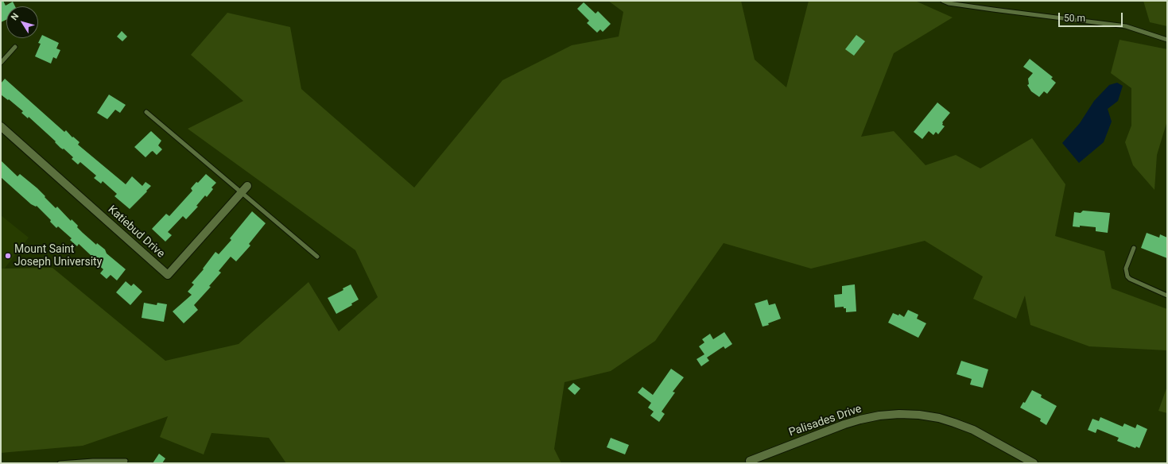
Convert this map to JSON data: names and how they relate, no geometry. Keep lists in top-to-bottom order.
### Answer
{
  "streets": {
    "street": ["Katiebud Drive", "Palisades Drive"]
  },
  "places": ["Mount Saint Joseph University"],
  "scale_bar": "50 m",
  "north": "top left"
}
